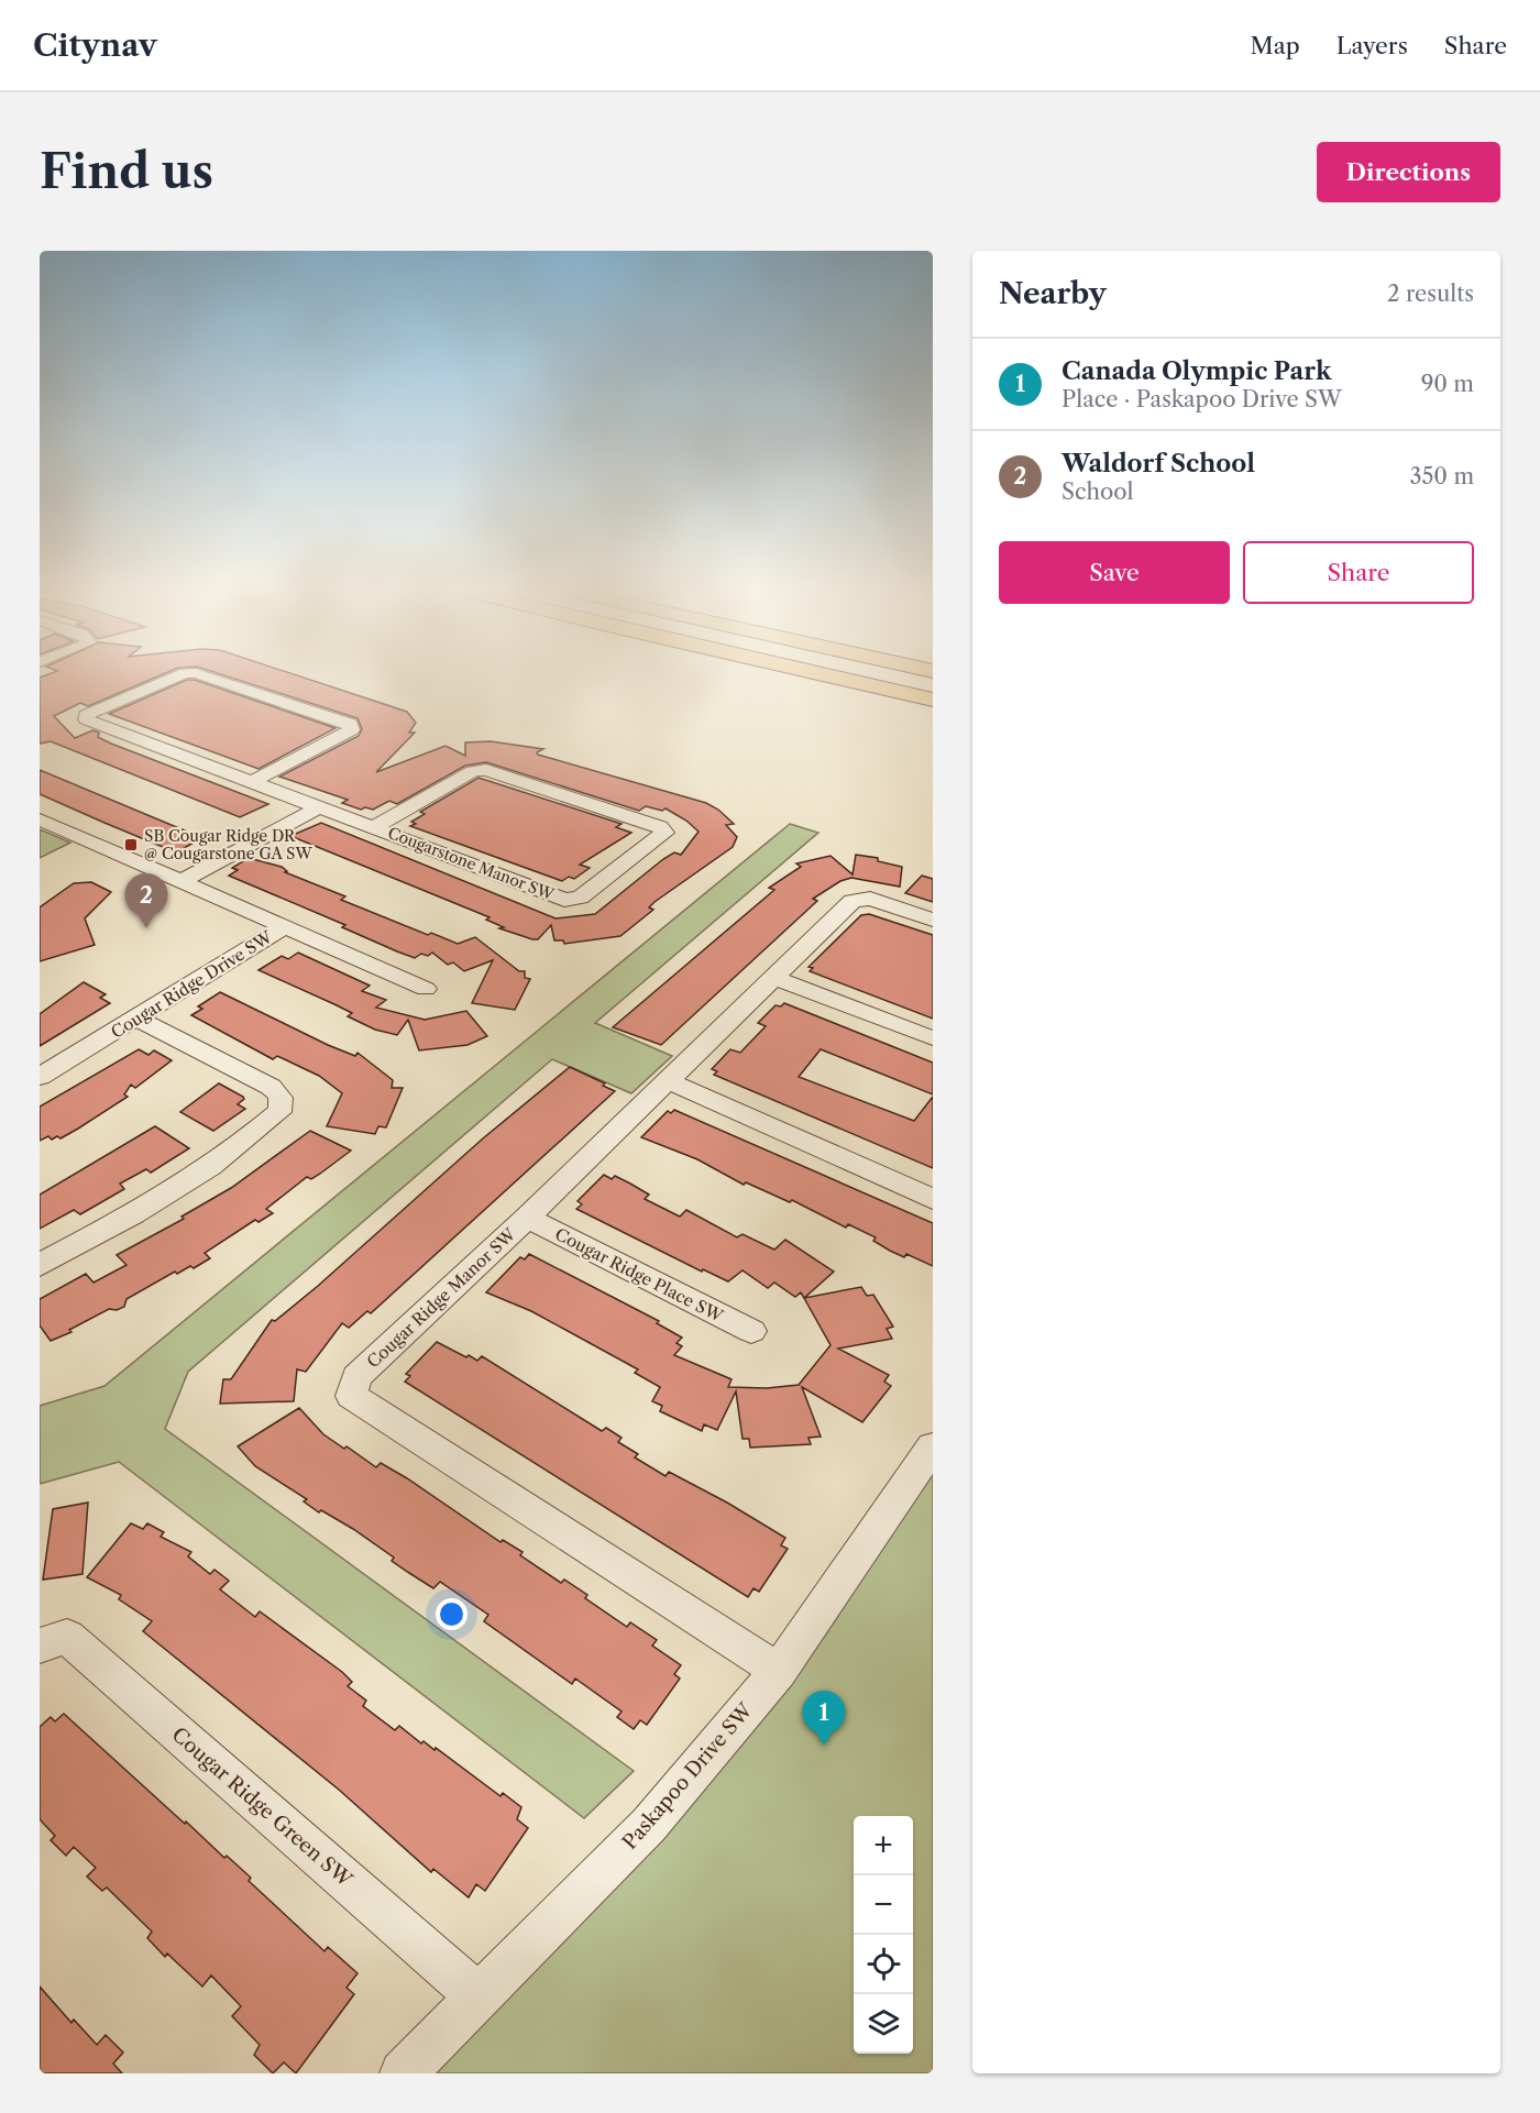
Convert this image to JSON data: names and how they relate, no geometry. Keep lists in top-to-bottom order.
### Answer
{
  "streets": {
    "street": [
      "Cougarstone Manor SW",
      "Cougar Ridge Drive SW",
      "Cougar Ridge Place SW",
      "Cougar Ridge Manor SW",
      "Paskapoo Drive SW",
      "Cougar Ridge Green SW"
    ]
  },
  "crossings": [
    ["Cougar Ridge Place SW", "Cougar Ridge Manor SW"],
    ["Cougar Ridge Manor SW", "Paskapoo Drive SW"],
    ["Paskapoo Drive SW", "Cougar Ridge Green SW"]
  ],
  "places": {
    "transit": ["SB Cougar Ridge DR @ Cougarstone GA SW"]
  },
  "page": {
    "header": "Citynav",
    "nav": ["Map", "Layers", "Share"],
    "buttons": [
      "Directions",
      ["Save", "Share"]
    ],
    "title": "Find us",
    "heading": ["Nearby", "2 results"],
    "list": [
      {
        "mark": "1",
        "name": "Canada Olympic Park",
        "note": "Place · Paskapoo Drive SW",
        "value": "90 m"
      },
      {
        "mark": "2",
        "name": "Waldorf School",
        "note": "School",
        "value": "350 m"
      }
    ],
    "pins": ["2", "1"],
    "map_buttons": ["+", "−"]
  }
}
